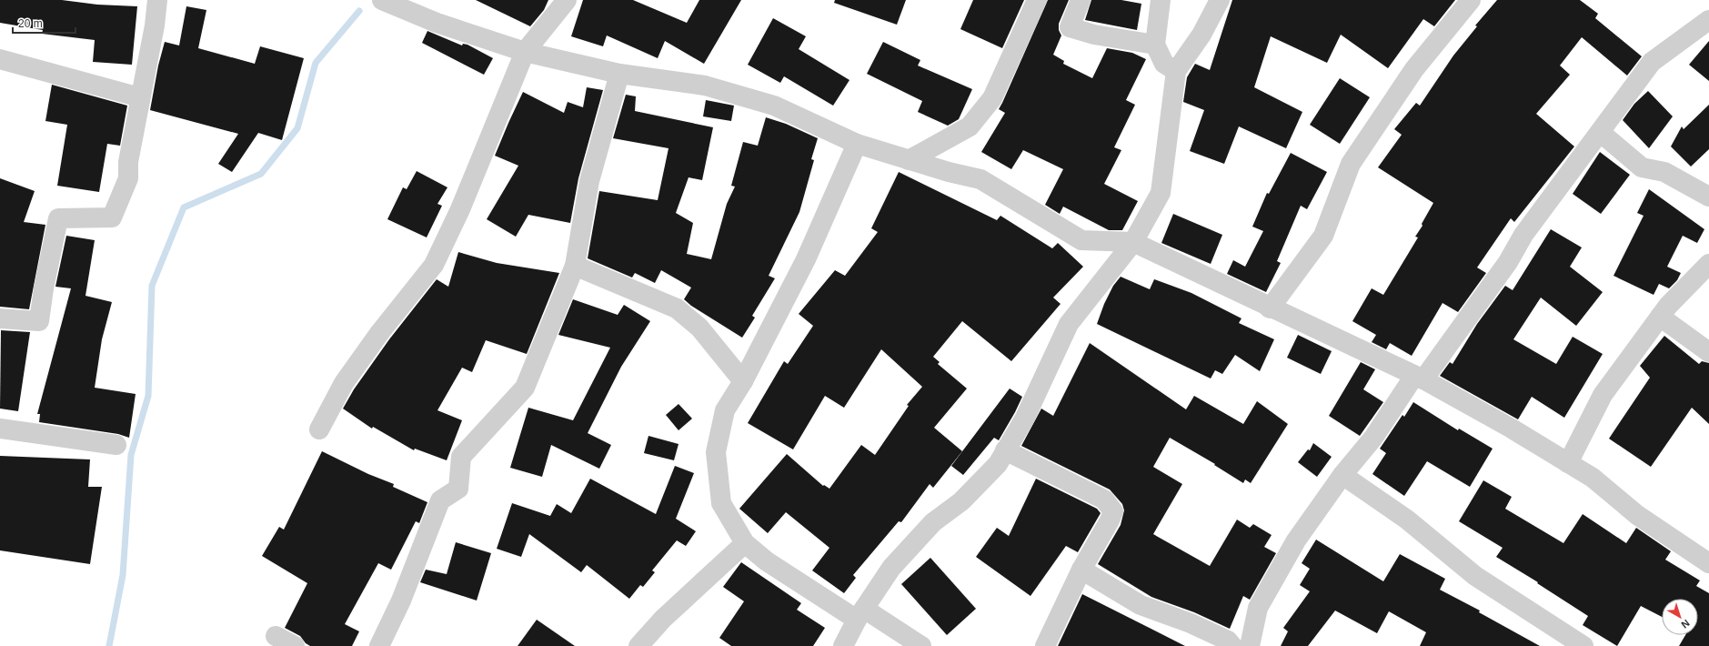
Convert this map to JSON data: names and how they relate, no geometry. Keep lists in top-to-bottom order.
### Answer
{
  "scale_bar": "20 m",
  "north": "bottom right"
}
